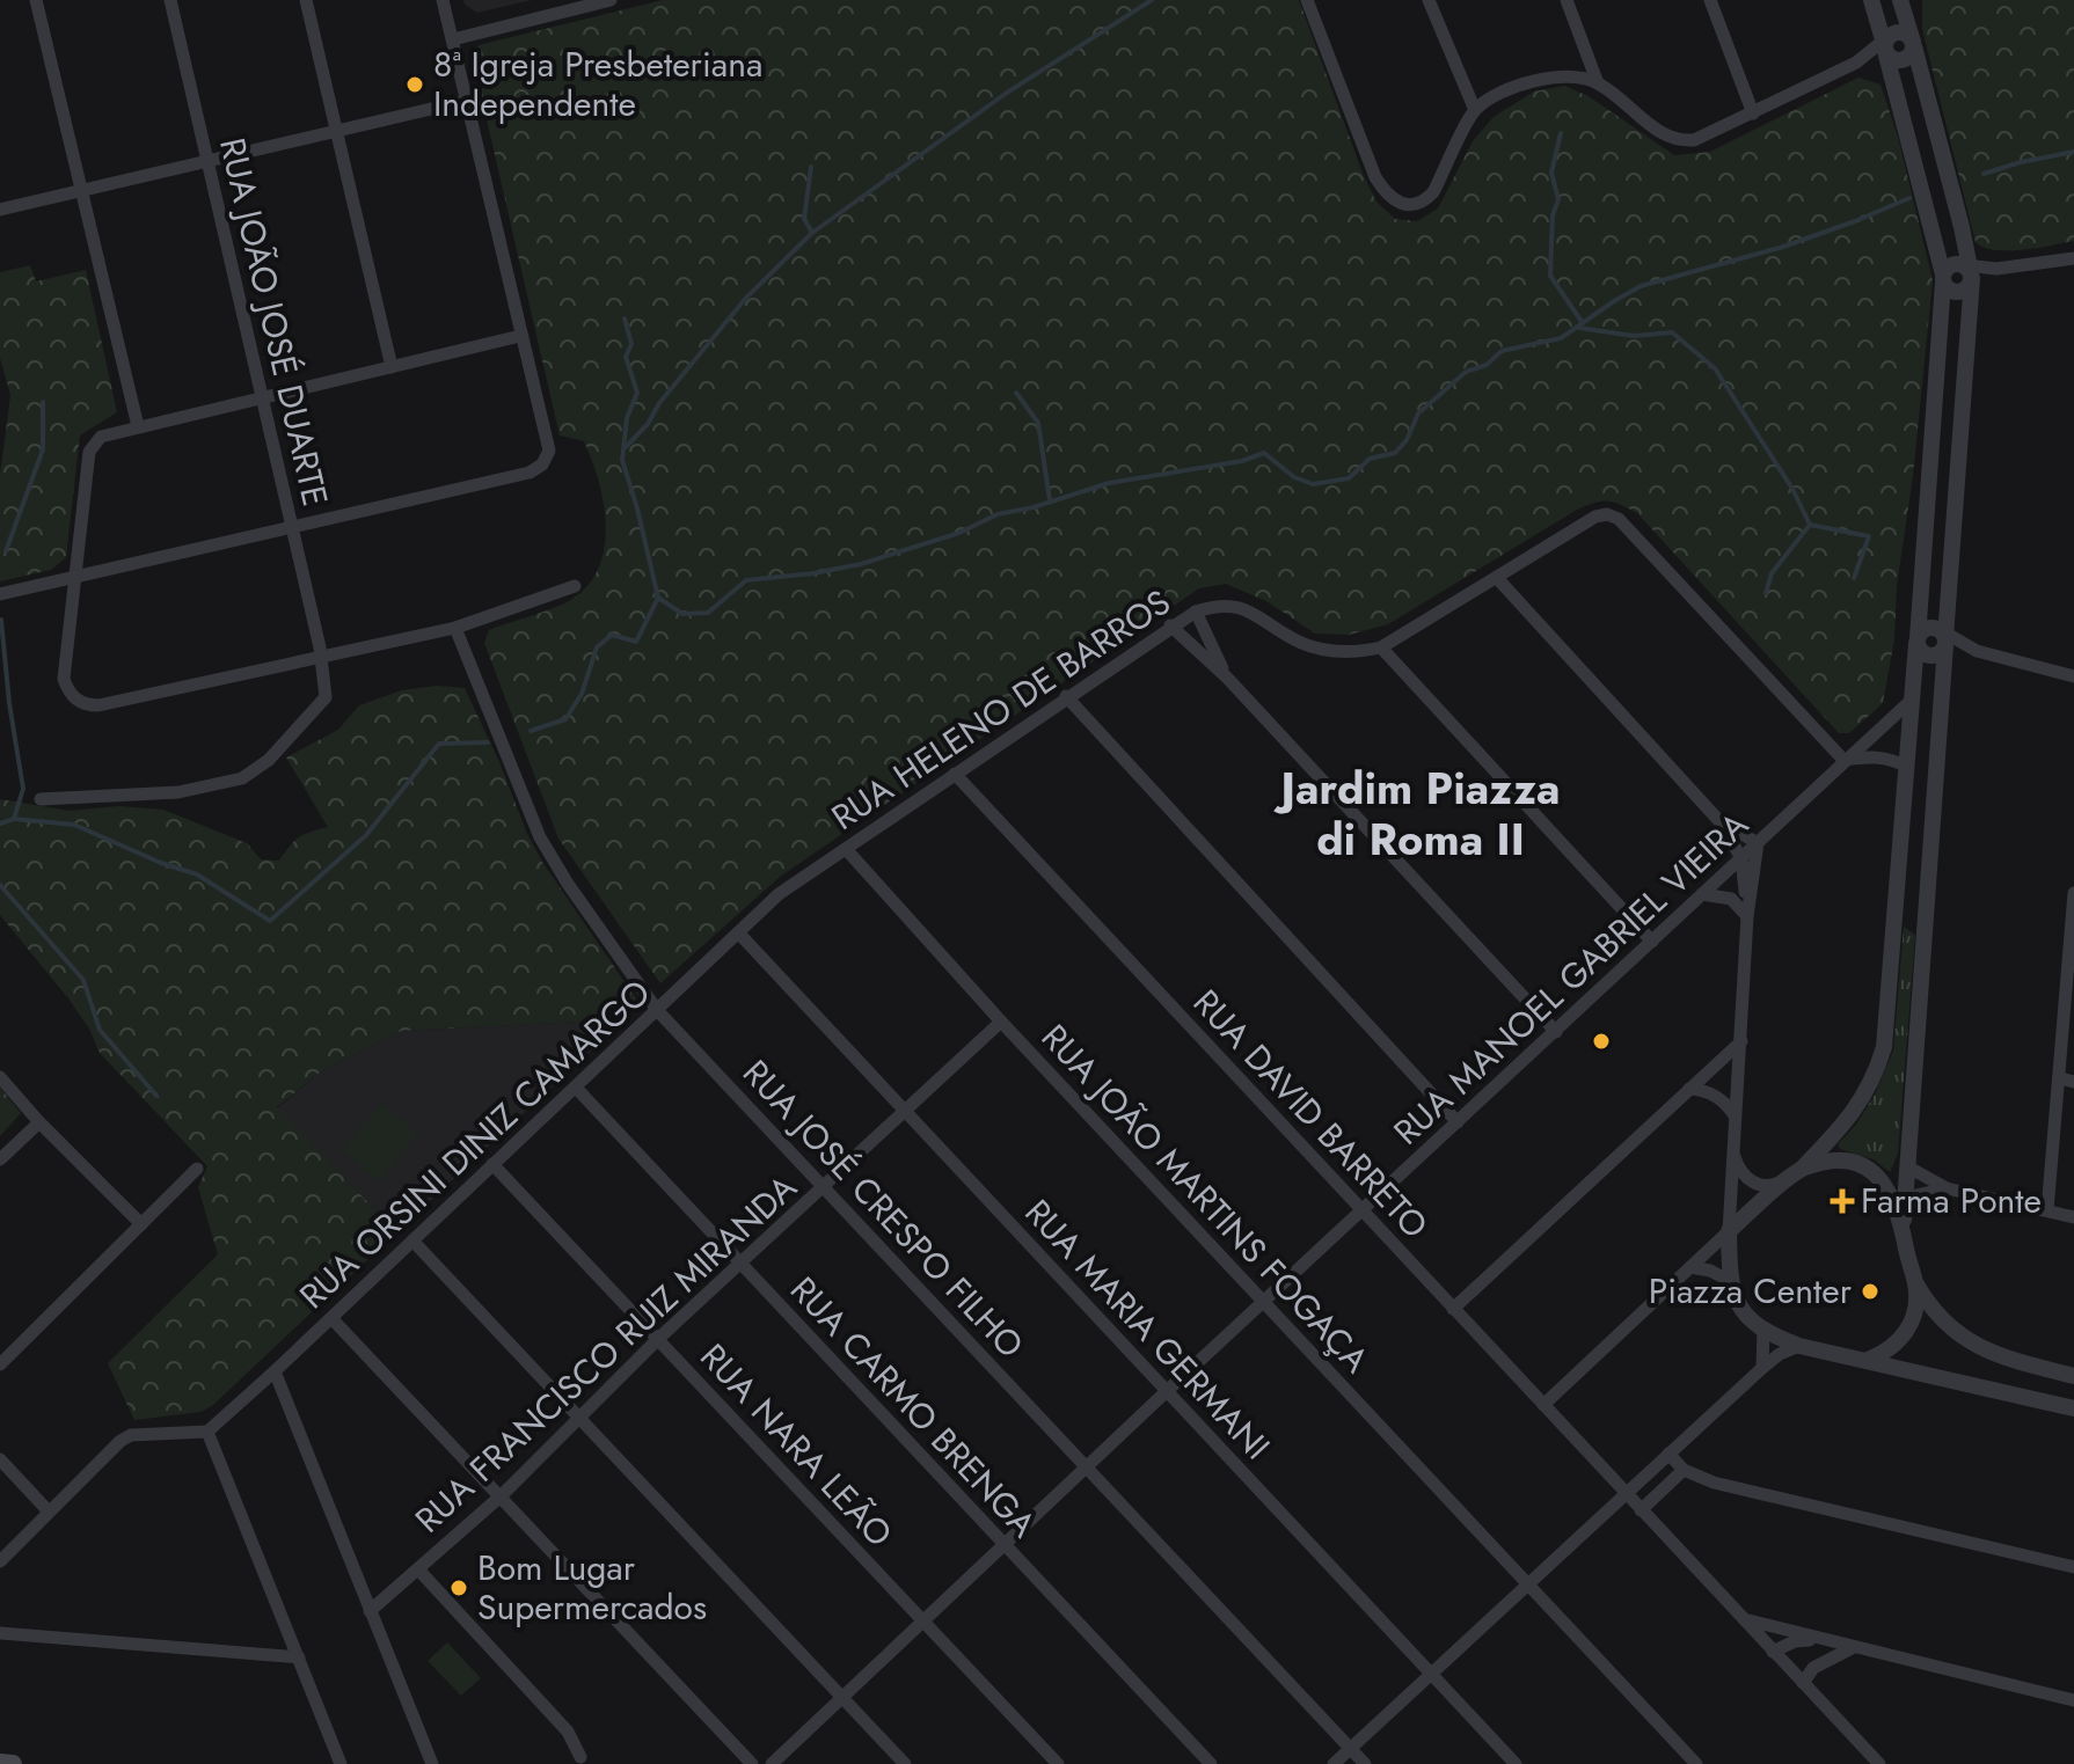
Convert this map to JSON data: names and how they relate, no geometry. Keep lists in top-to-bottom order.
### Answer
{
  "streets": {
    "street": [
      "RUA JOÃO JOSÉ DUARTE",
      "RUA HELENO DE BARROS",
      "RUA MANOEL GABRIEL VIEIRA",
      "RUA DAVID BARRETO",
      "RUA ORSINI DINIZ CAMARGO",
      "RUA JOÃO MARTINS FOGAÇA",
      "RUA JOSÉ CRESPO FILHO",
      "RUA MARIA GERMANI",
      "RUA FRANCISCO RUIZ MIRANDA",
      "RUA CARMO BRENGA",
      "RUA NARA LEÃO"
    ]
  },
  "crossings": [
    ["RUA HELENO DE BARROS", "RUA MANOEL GABRIEL VIEIRA"],
    ["RUA HELENO DE BARROS", "RUA DAVID BARRETO"],
    ["RUA HELENO DE BARROS", "RUA ORSINI DINIZ CAMARGO"],
    ["RUA HELENO DE BARROS", "RUA JOÃO MARTINS FOGAÇA"],
    ["RUA MANOEL GABRIEL VIEIRA", "RUA DAVID BARRETO"],
    ["RUA MANOEL GABRIEL VIEIRA", "RUA JOÃO MARTINS FOGAÇA"],
    ["RUA MANOEL GABRIEL VIEIRA", "RUA JOSÉ CRESPO FILHO"],
    ["RUA MANOEL GABRIEL VIEIRA", "RUA MARIA GERMANI"],
    ["RUA MANOEL GABRIEL VIEIRA", "RUA CARMO BRENGA"],
    ["RUA MANOEL GABRIEL VIEIRA", "RUA NARA LEÃO"],
    ["RUA ORSINI DINIZ CAMARGO", "RUA JOSÉ CRESPO FILHO"],
    ["RUA ORSINI DINIZ CAMARGO", "RUA MARIA GERMANI"],
    ["RUA ORSINI DINIZ CAMARGO", "RUA CARMO BRENGA"],
    ["RUA ORSINI DINIZ CAMARGO", "RUA NARA LEÃO"],
    ["RUA JOÃO MARTINS FOGAÇA", "RUA FRANCISCO RUIZ MIRANDA"],
    ["RUA JOSÉ CRESPO FILHO", "RUA FRANCISCO RUIZ MIRANDA"],
    ["RUA MARIA GERMANI", "RUA FRANCISCO RUIZ MIRANDA"],
    ["RUA FRANCISCO RUIZ MIRANDA", "RUA CARMO BRENGA"],
    ["RUA FRANCISCO RUIZ MIRANDA", "RUA NARA LEÃO"]
  ],
  "districts": ["Jardim Piazza di Roma II"],
  "places": {
    "other": [
      "8ª Igreja Presbeteriana Independente",
      "ㅤ",
      "Piazza Center",
      "Bom Lugar Supermercados"
    ],
    "health": ["Farma Ponte"]
  }
}
